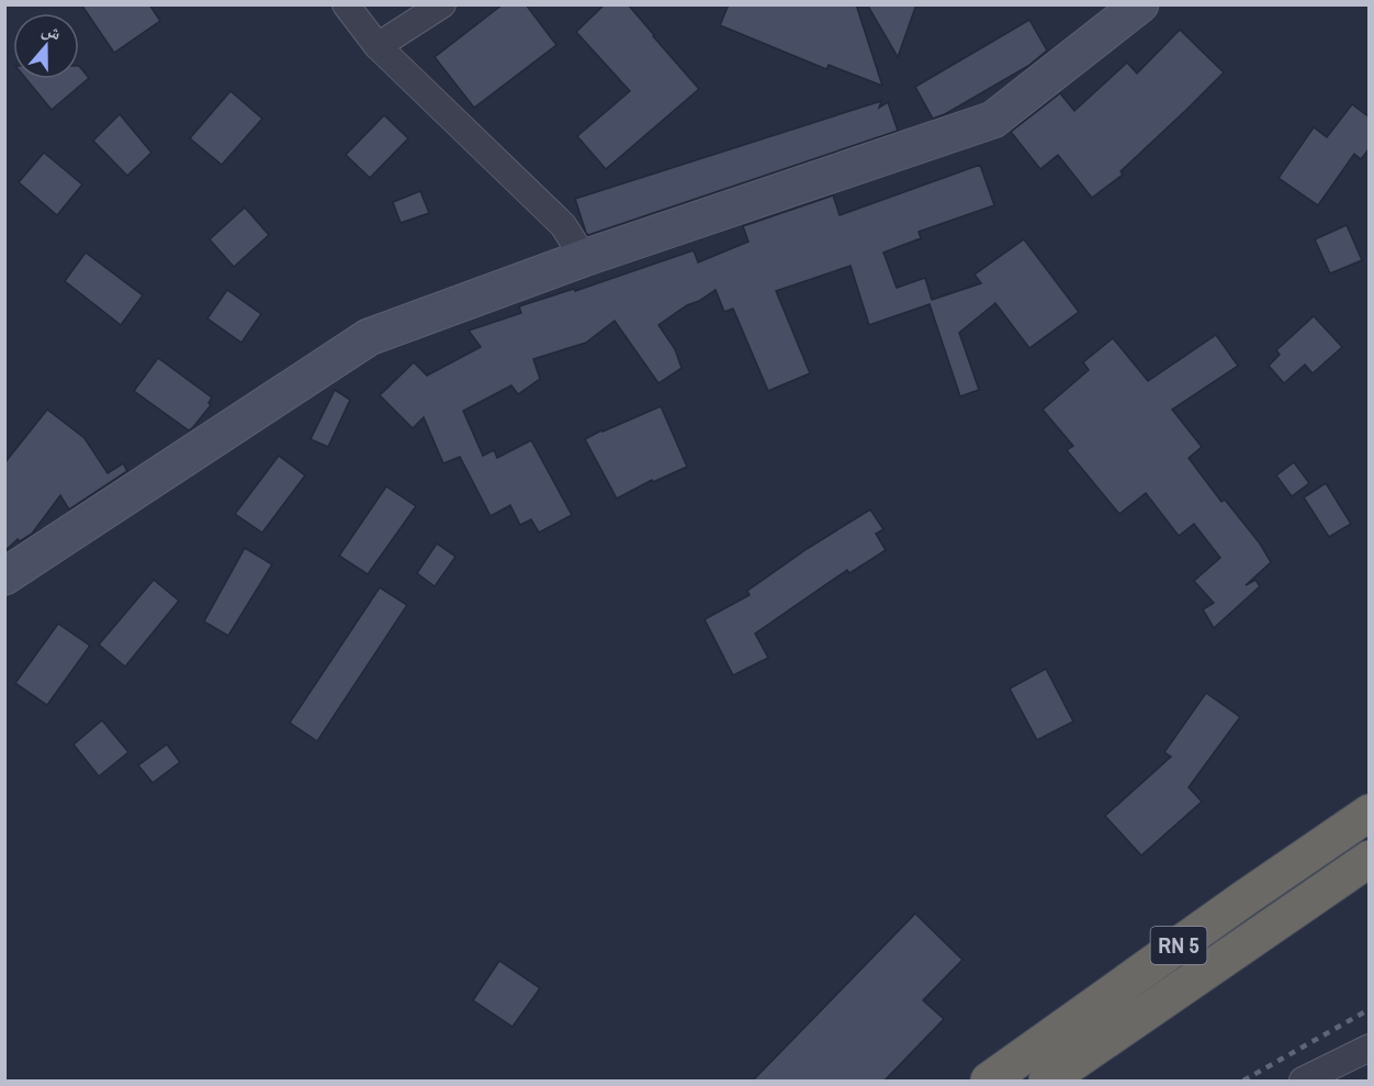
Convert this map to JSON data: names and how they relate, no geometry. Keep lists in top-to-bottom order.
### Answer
{
  "streets": {
    "highway": ["RN 5"]
  },
  "north": "top"
}
